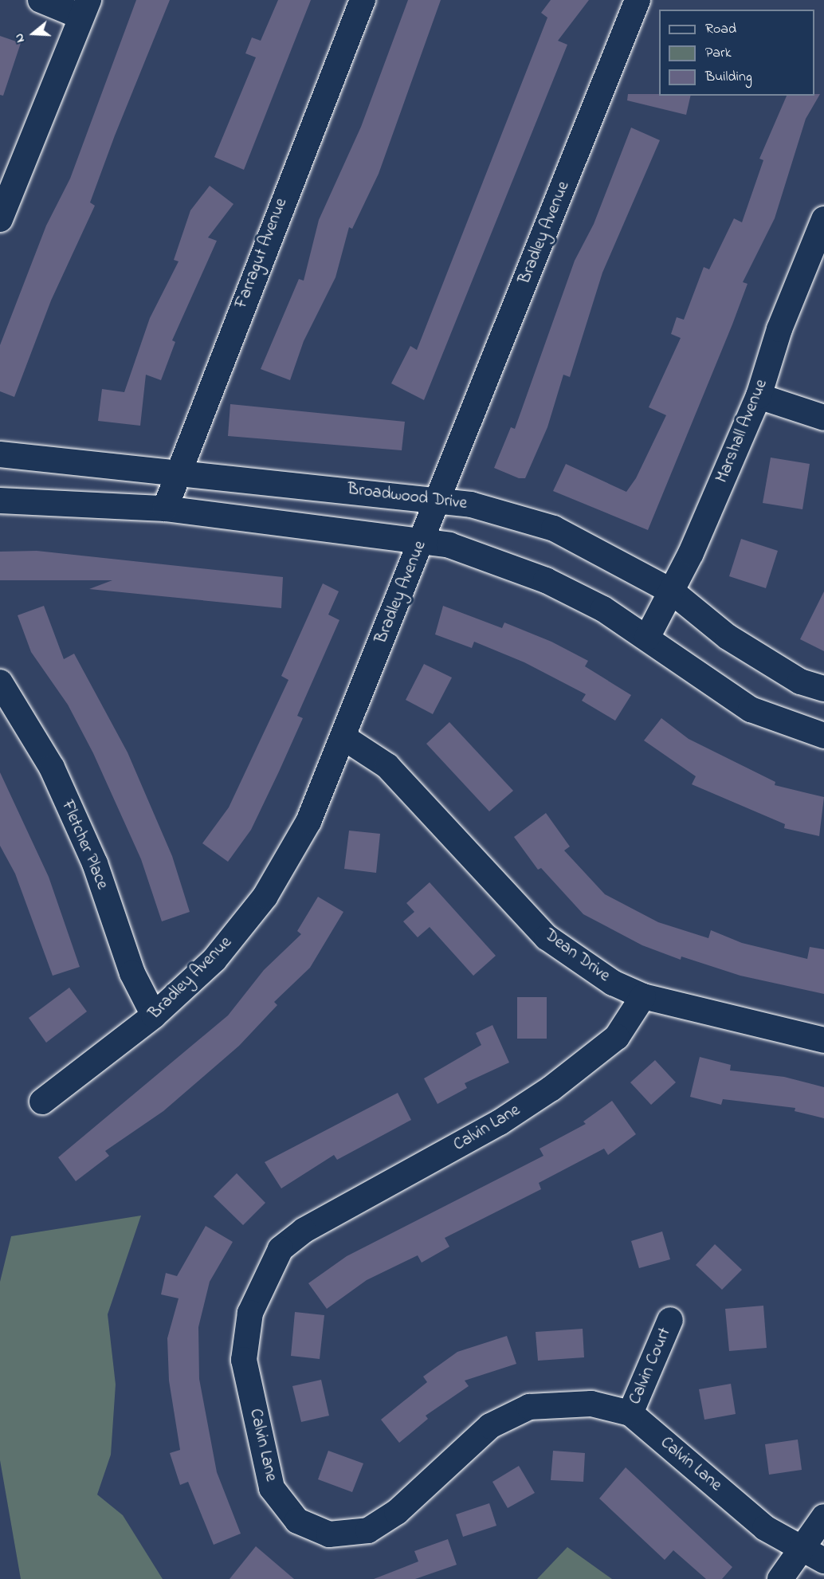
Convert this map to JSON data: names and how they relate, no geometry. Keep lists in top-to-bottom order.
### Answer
{
  "streets": {
    "street": [
      "Bradley Avenue",
      "Farragut Avenue",
      "Marshall Avenue",
      "Broadwood Drive",
      "Fletcher Place",
      "Dean Drive",
      "Calvin Lane",
      "Calvin Court"
    ]
  },
  "crossings": [
    ["Bradley Avenue", "Broadwood Drive"],
    ["Bradley Avenue", "Fletcher Place"],
    ["Bradley Avenue", "Dean Drive"],
    ["Farragut Avenue", "Broadwood Drive"],
    ["Marshall Avenue", "Broadwood Drive"],
    ["Dean Drive", "Calvin Lane"],
    ["Calvin Lane", "Calvin Court"]
  ],
  "legend": ["Road", "Park", "Building"],
  "north": "left"
}
